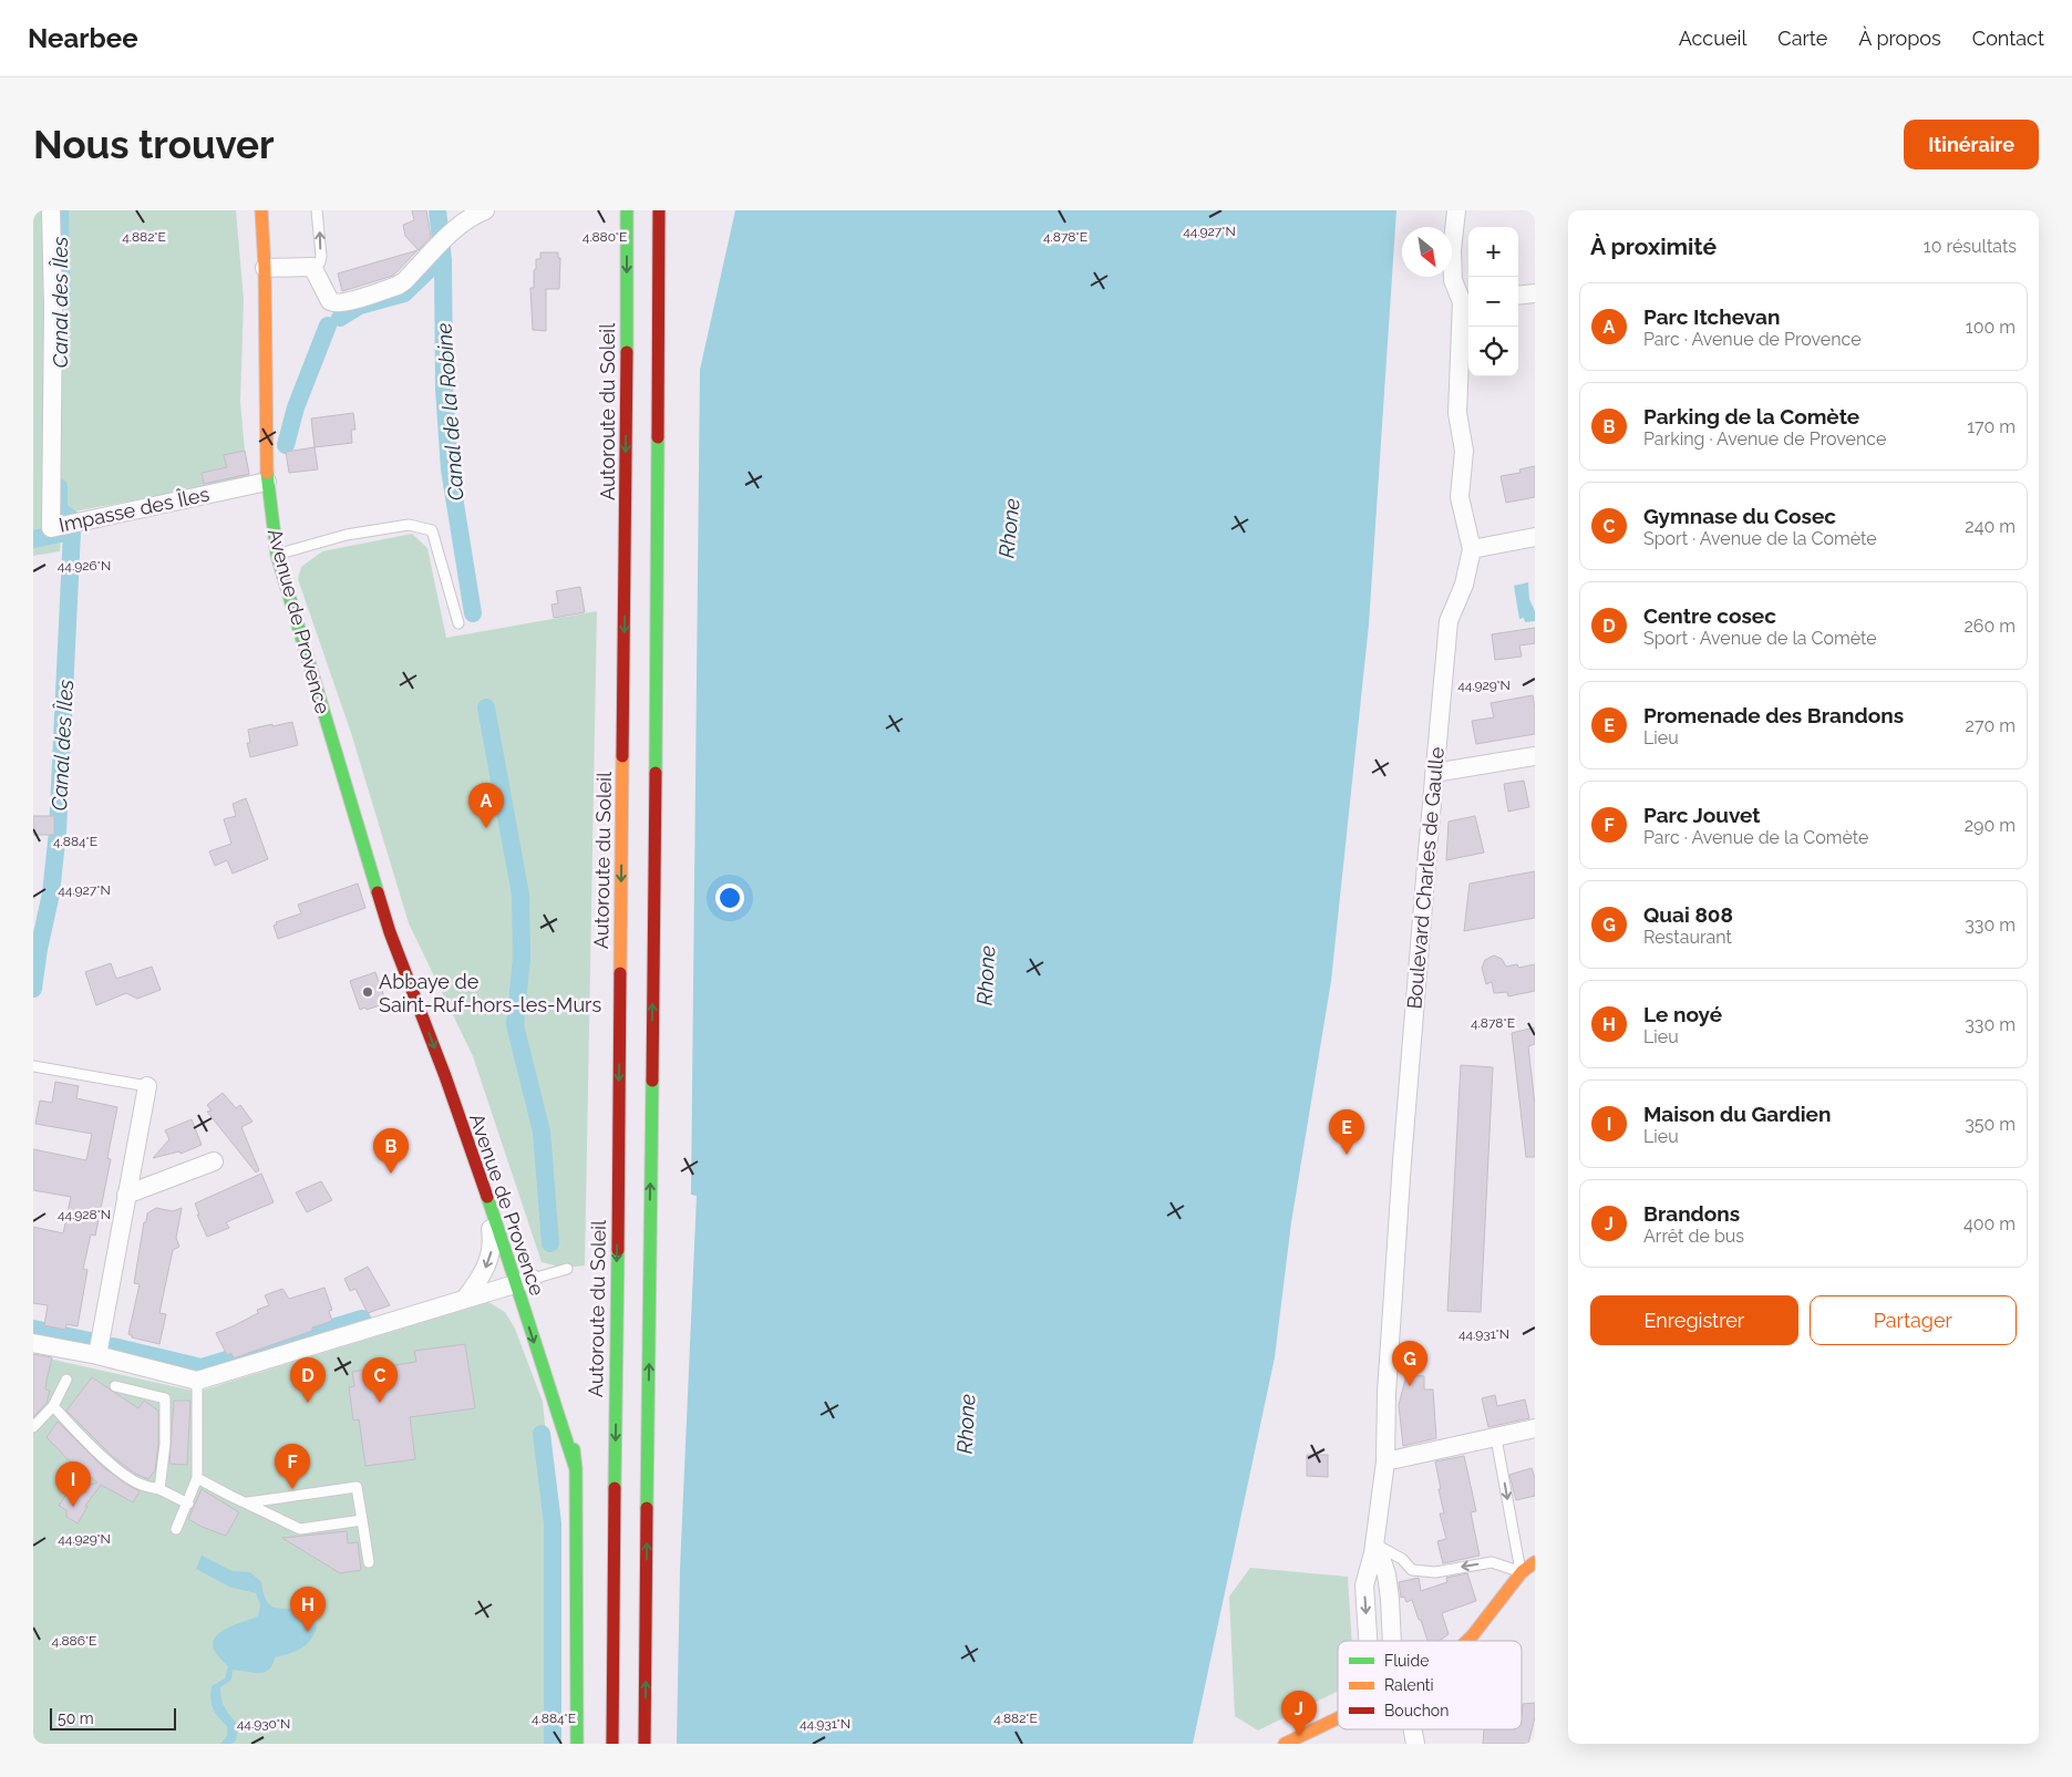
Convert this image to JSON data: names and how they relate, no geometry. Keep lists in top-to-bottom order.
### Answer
{
  "streets": {
    "main road": ["Autoroute du Soleil", "Avenue de Provence"],
    "street": ["Impasse des Îles", "Boulevard Charles de Gaulle"]
  },
  "crossings": [
    ["Impasse des Îles", "Avenue de Provence"]
  ],
  "water": ["Canal des Îles", "Canal de la Robine", "Rhone"],
  "places": ["Abbaye de Saint-Ruf-hors-les-Murs"],
  "legend": ["Fluide", "Ralenti", "Bouchon"],
  "scale_bar": "50 m",
  "north": "bottom right",
  "page": {
    "header": "Nearbee",
    "nav": [
      "Accueil",
      "Carte",
      "À propos",
      "Contact"
    ],
    "buttons": [
      "Itinéraire",
      ["Enregistrer", "Partager"]
    ],
    "title": "Nous trouver",
    "heading": ["À proximité", "10 résultats"],
    "map_buttons": ["+", "−"],
    "list": [
      {
        "mark": "A",
        "name": "Parc Itchevan",
        "note": "Parc · Avenue de Provence",
        "value": "100 m"
      },
      {
        "mark": "B",
        "name": "Parking de la Comète",
        "note": "Parking · Avenue de Provence",
        "value": "170 m"
      },
      {
        "mark": "C",
        "name": "Gymnase du Cosec",
        "note": "Sport · Avenue de la Comète",
        "value": "240 m"
      },
      {
        "mark": "D",
        "name": "Centre cosec",
        "note": "Sport · Avenue de la Comète",
        "value": "260 m"
      },
      {
        "mark": "E",
        "name": "Promenade des Brandons",
        "note": "Lieu",
        "value": "270 m"
      },
      {
        "mark": "F",
        "name": "Parc Jouvet",
        "note": "Parc · Avenue de la Comète",
        "value": "290 m"
      },
      {
        "mark": "G",
        "name": "Quai 808",
        "note": "Restaurant",
        "value": "330 m"
      },
      {
        "mark": "H",
        "name": "Le noyé",
        "note": "Lieu",
        "value": "330 m"
      },
      {
        "mark": "I",
        "name": "Maison du Gardien",
        "note": "Lieu",
        "value": "350 m"
      },
      {
        "mark": "J",
        "name": "Brandons",
        "note": "Arrêt de bus",
        "value": "400 m"
      }
    ],
    "pins": [
      "A",
      "E",
      "B",
      "G",
      "C",
      "D",
      "F",
      "I",
      "H",
      "J"
    ],
    "scale": "50 m"
  },
  "coordinates": [
    "44.927°N",
    "4.878°E",
    "4.882°E",
    "4.880°E",
    "44.926°N",
    "44.929°N",
    "4.884°E",
    "44.928°N",
    "44.931°N",
    "4.886°E",
    "44.930°N"
  ]
}
